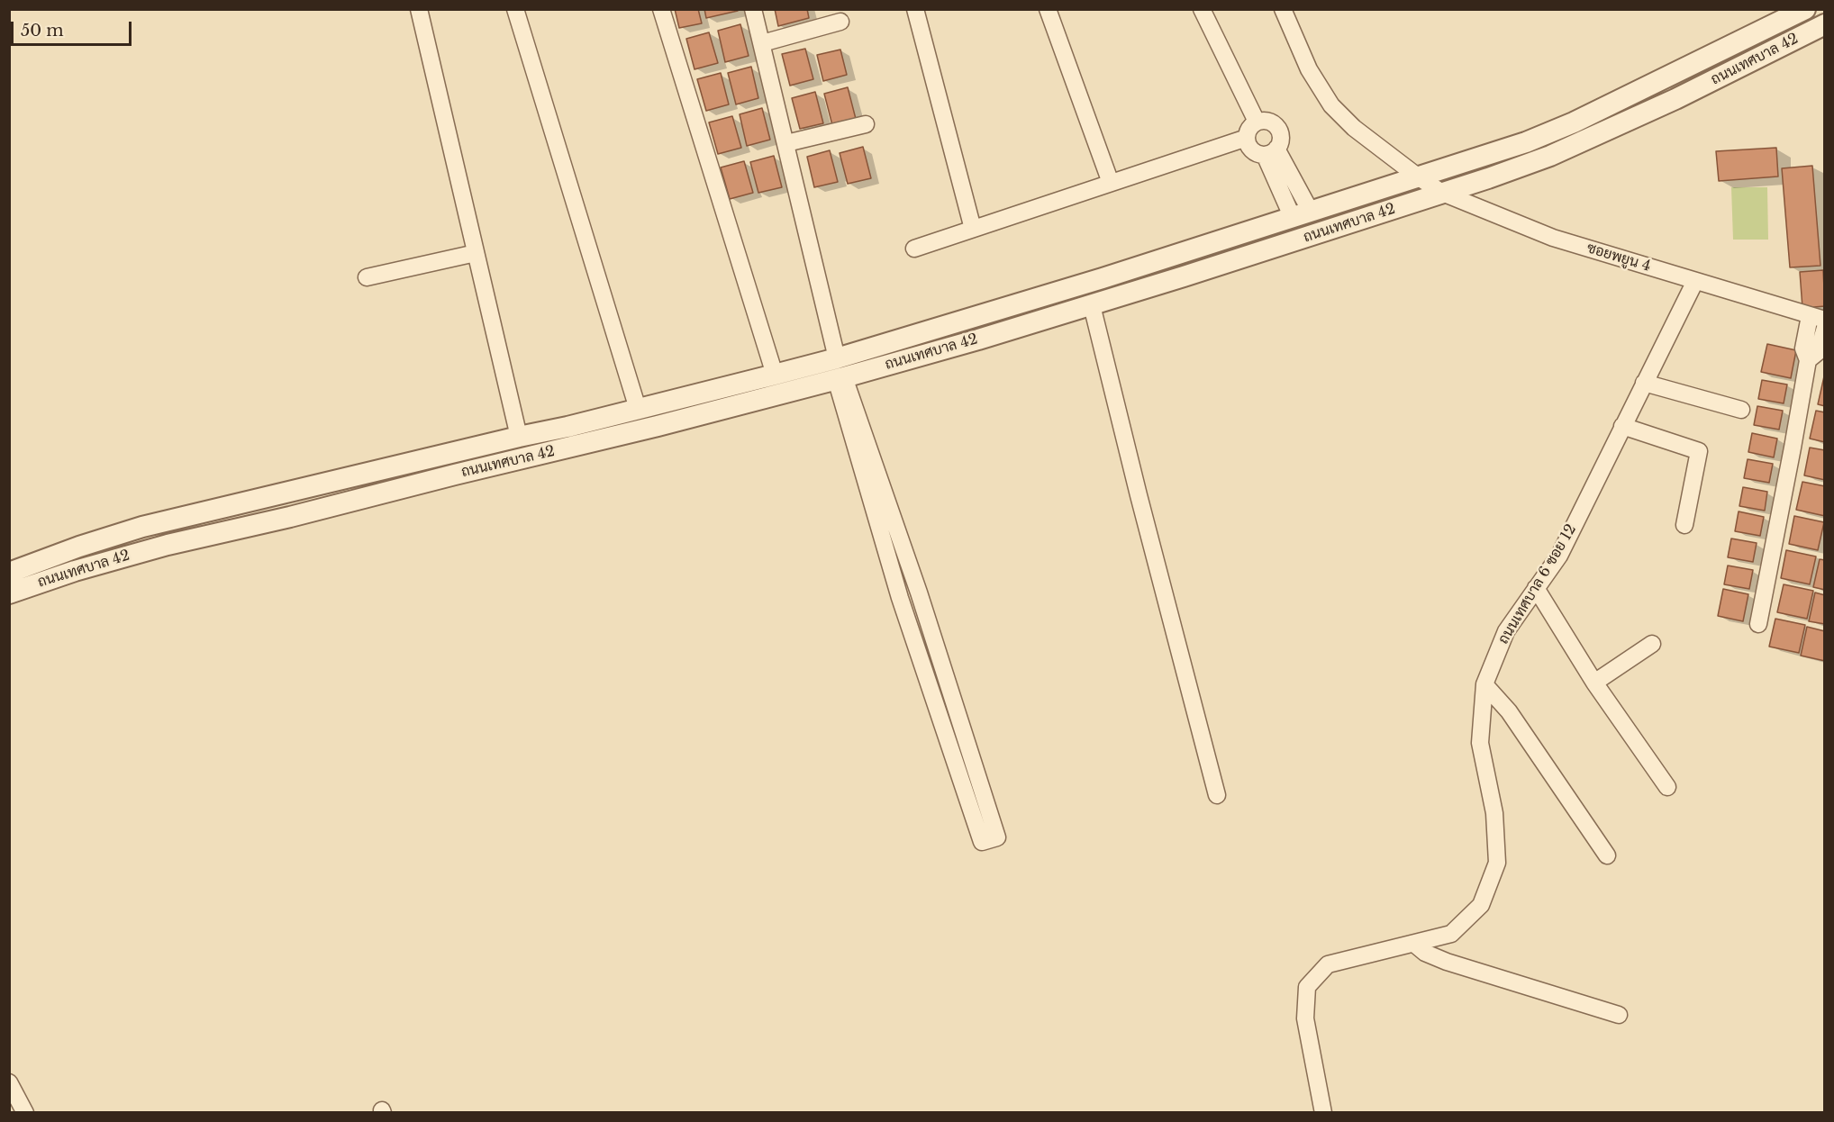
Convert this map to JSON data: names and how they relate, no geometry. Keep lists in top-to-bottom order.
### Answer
{
  "streets": {
    "street": ["ถนนเทศบาล 42", "ซอยพยูน 4", "ถนนเทศบาล 6 ซอย 12"]
  },
  "crossings": [
    ["ถนนเทศบาล 42", "ซอยพยูน 4"],
    ["ซอยพยูน 4", "ถนนเทศบาล 6 ซอย 12"]
  ],
  "scale_bar": "50 m"
}
